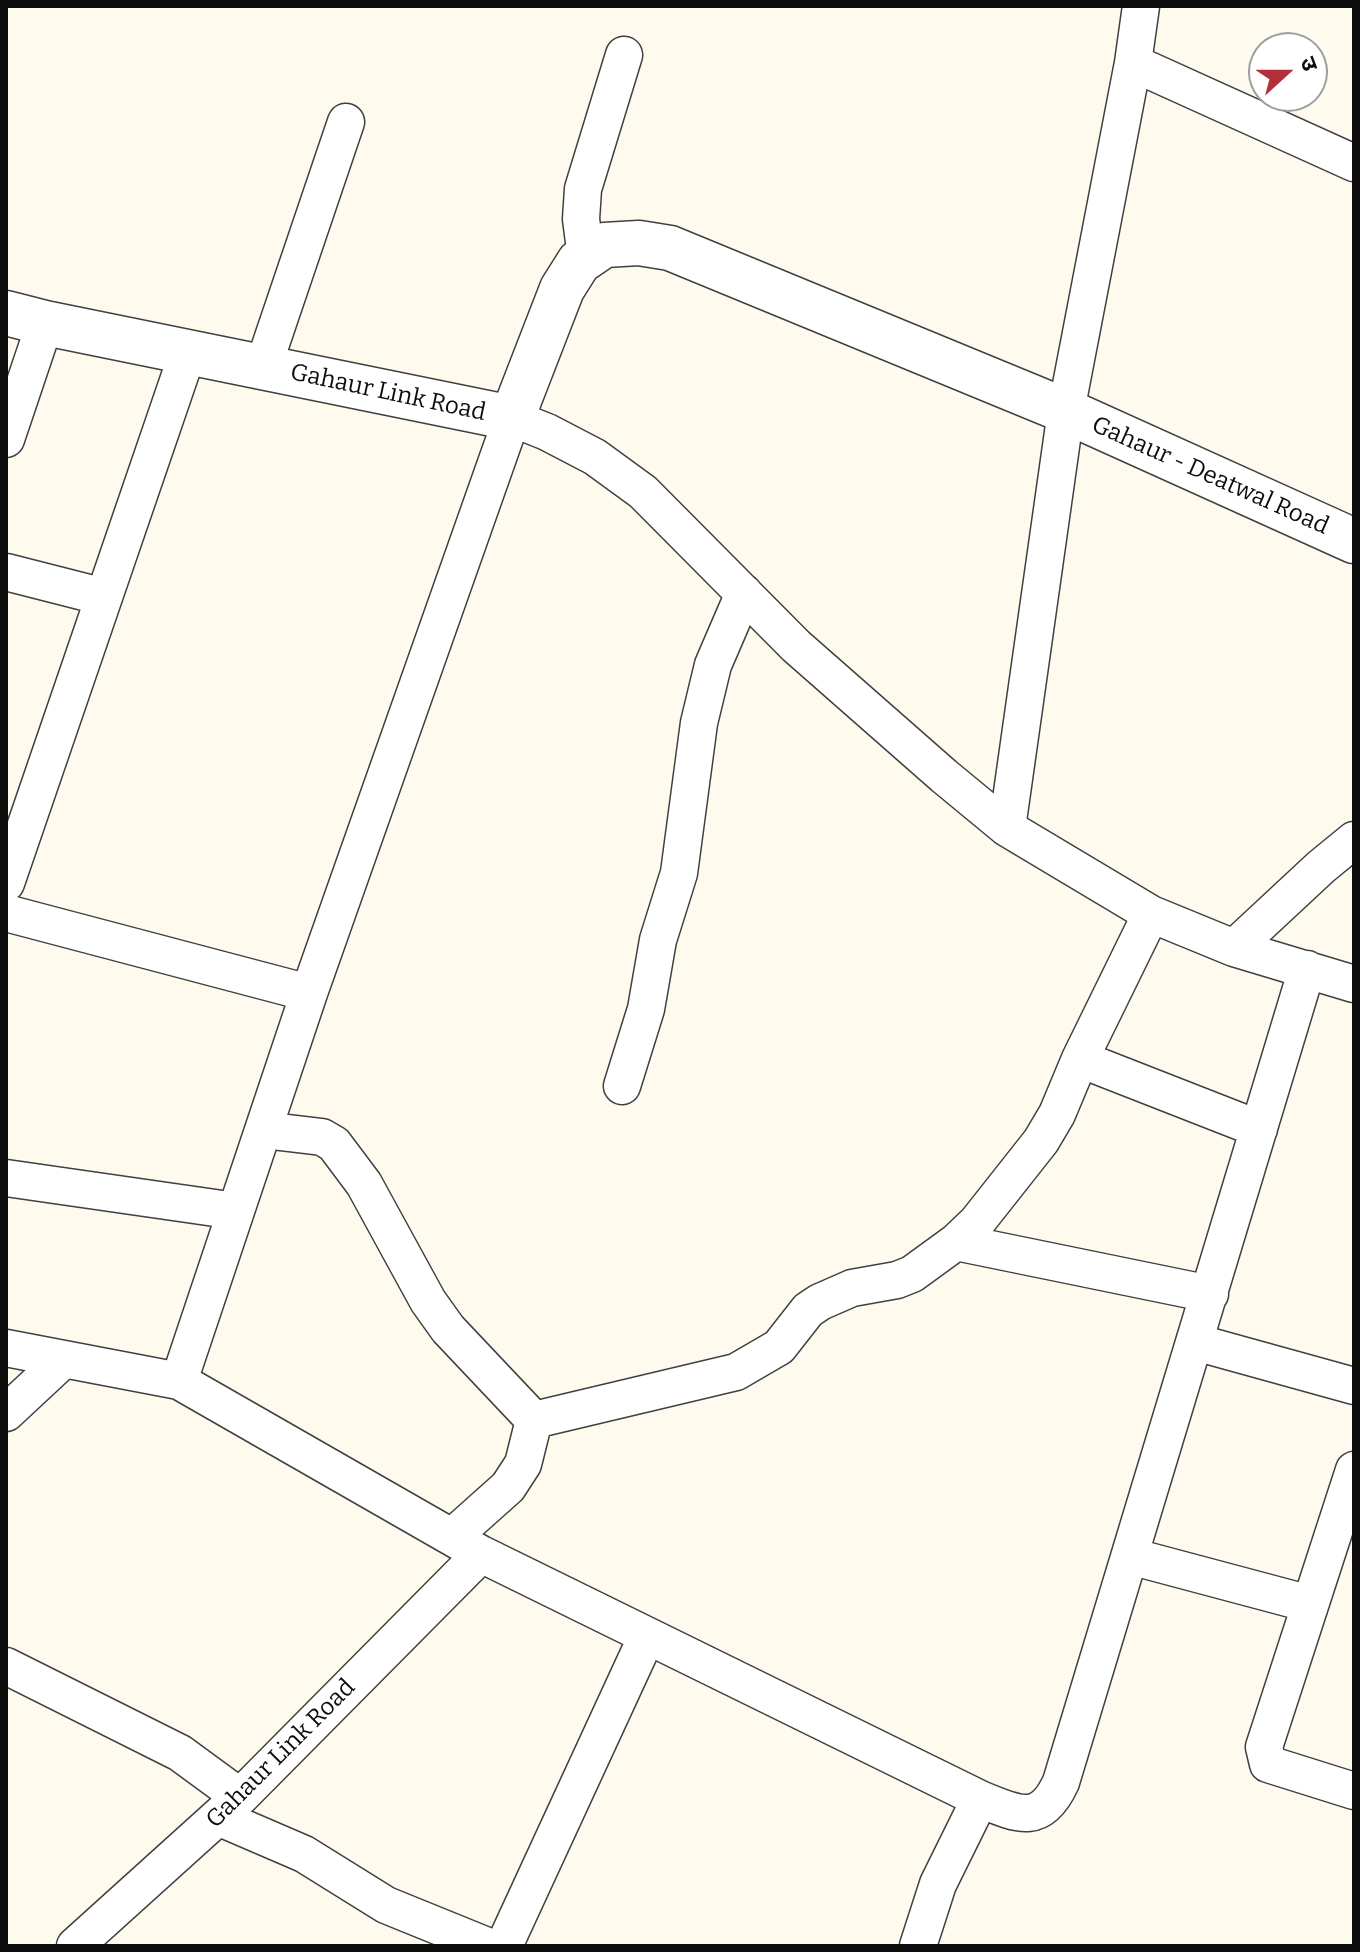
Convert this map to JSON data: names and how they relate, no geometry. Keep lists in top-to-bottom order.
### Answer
{
  "streets": {
    "street": ["Gahaur Link Road", "Gahaur - Deatwal Road"]
  },
  "north": "right"
}
